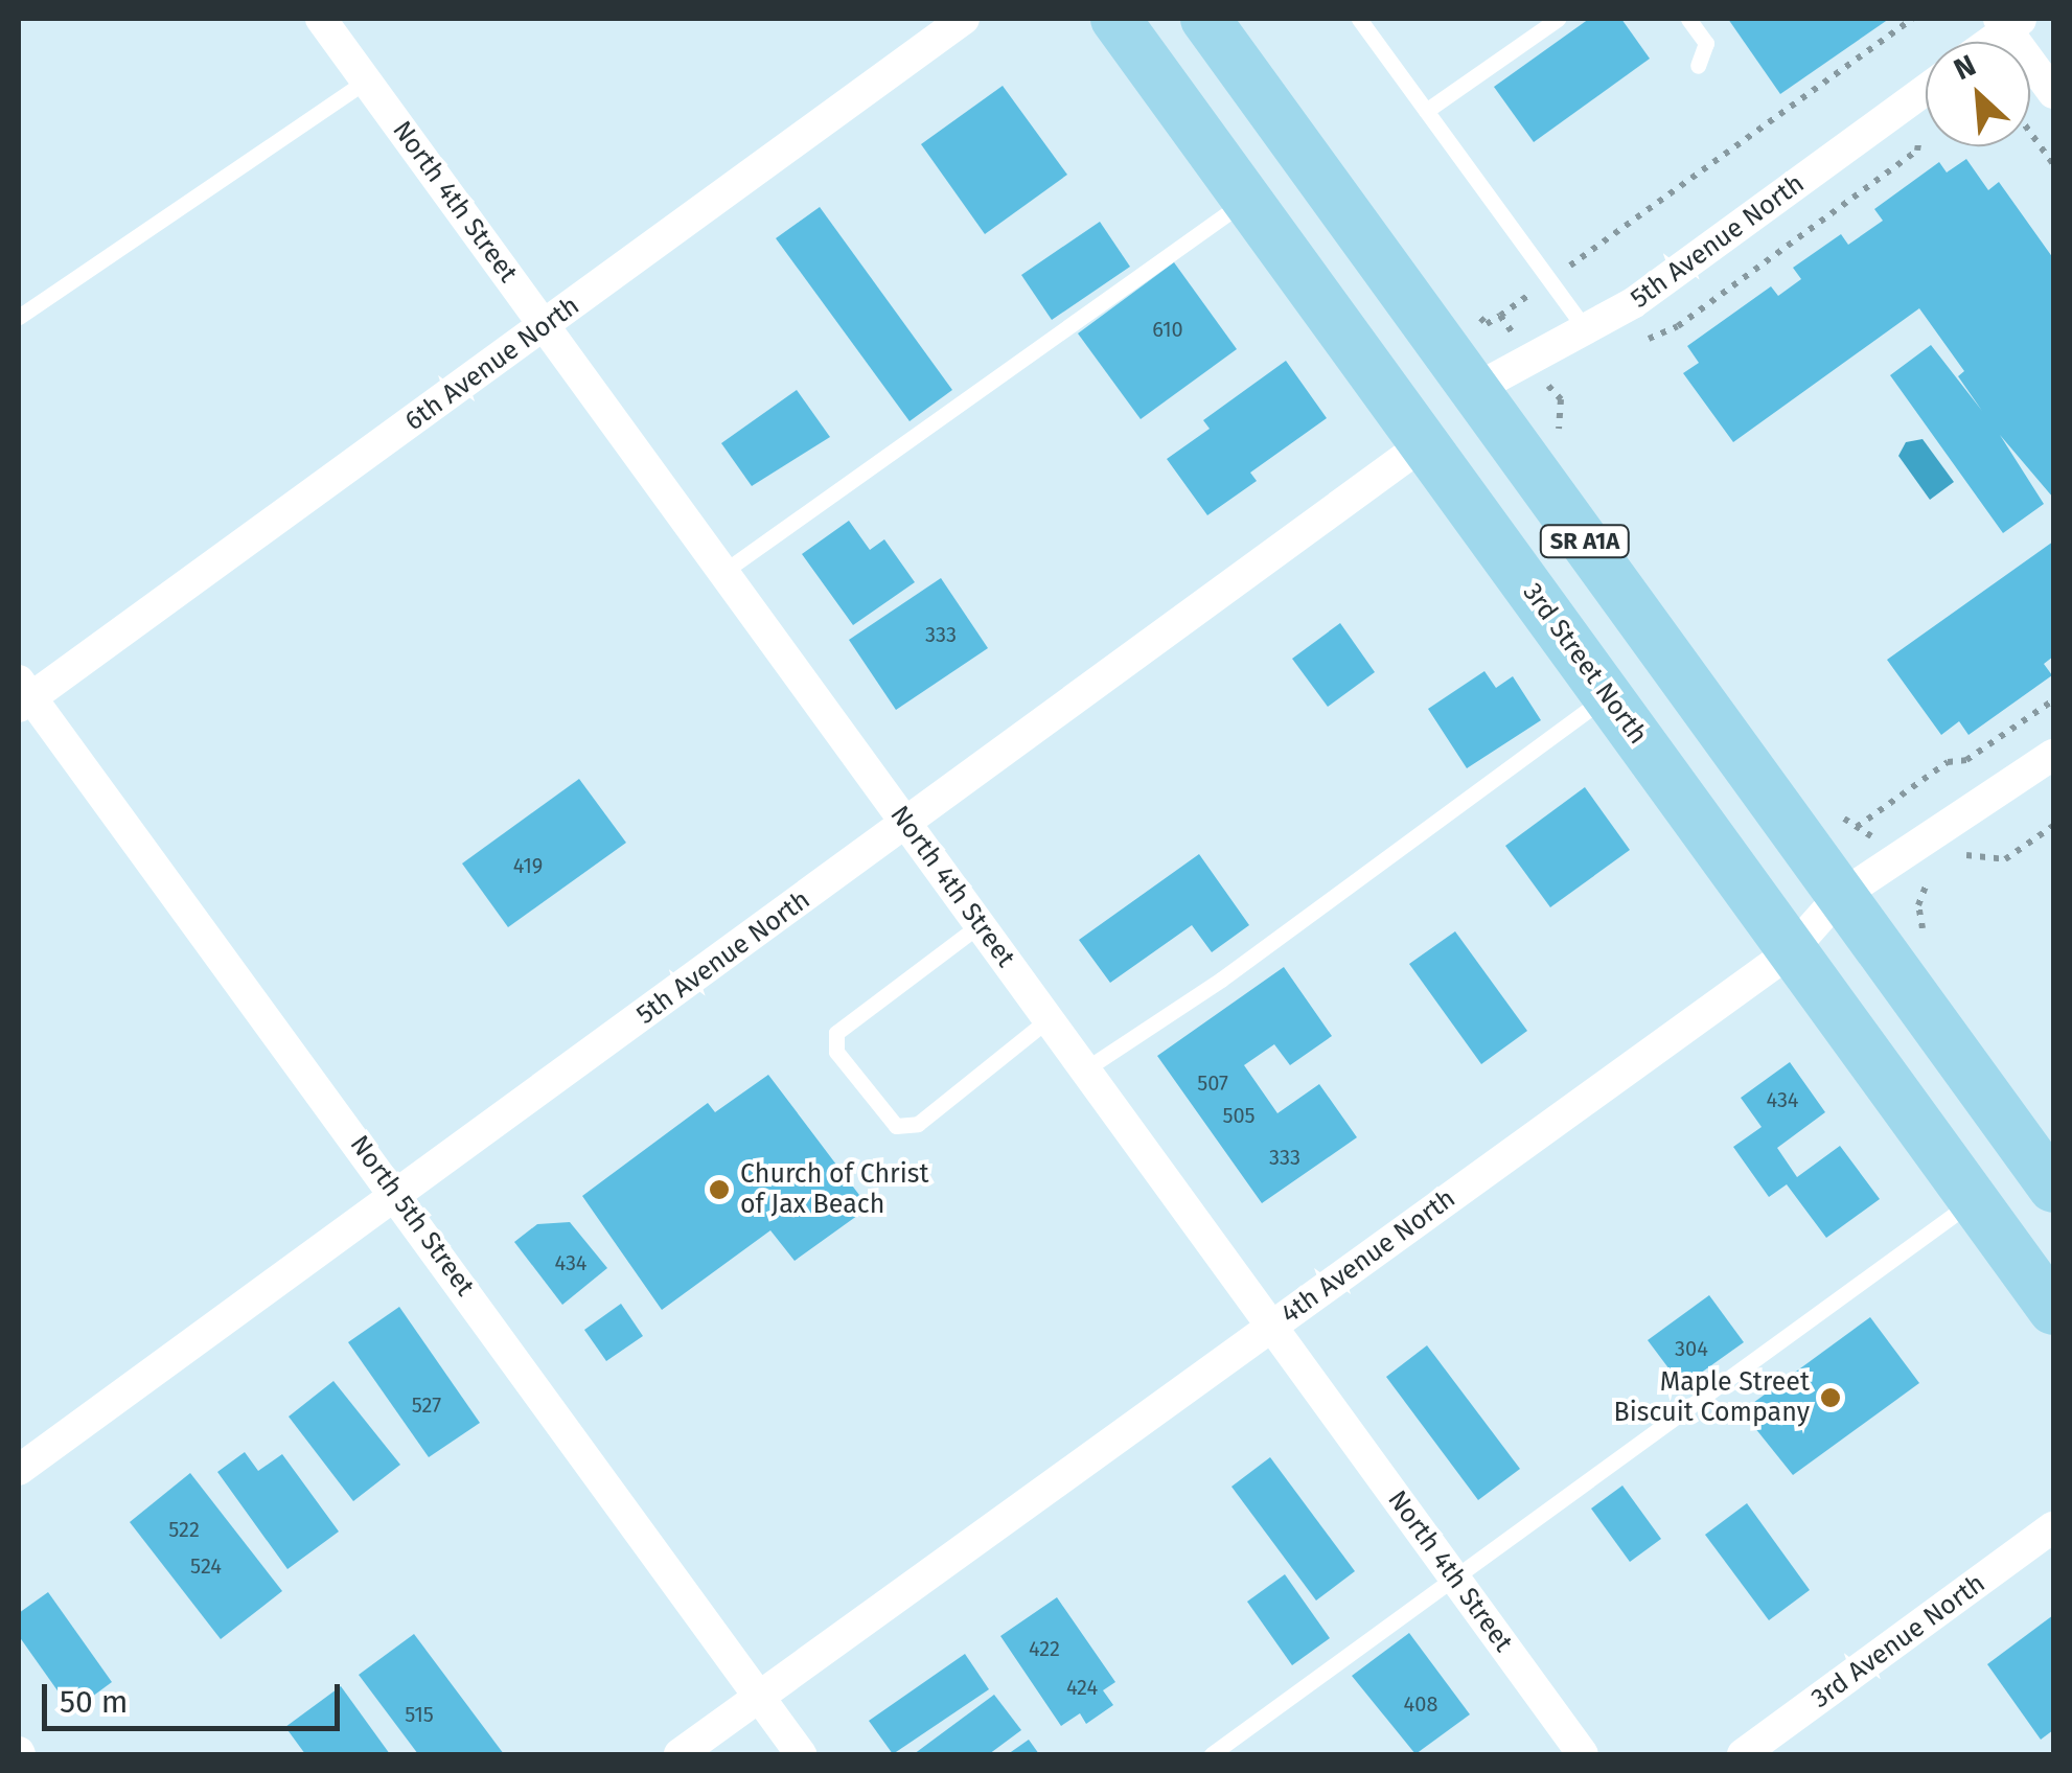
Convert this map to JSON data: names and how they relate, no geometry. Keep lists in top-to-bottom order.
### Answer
{
  "streets": {
    "main road": ["SR A1A", "3rd Street North"],
    "street": [
      "North 4th Street",
      "5th Avenue North",
      "6th Avenue North",
      "North 5th Street",
      "4th Avenue North",
      "3rd Avenue North"
    ]
  },
  "crossings": [
    ["North 4th Street", "5th Avenue North"],
    ["North 4th Street", "6th Avenue North"],
    ["North 4th Street", "4th Avenue North"],
    ["5th Avenue North", "SR A1A"],
    ["5th Avenue North", "3rd Street North"],
    ["5th Avenue North", "North 5th Street"],
    ["6th Avenue North", "North 5th Street"],
    ["SR A1A", "4th Avenue North"],
    ["3rd Street North", "4th Avenue North"],
    ["North 5th Street", "4th Avenue North"]
  ],
  "places": ["Church of Christ of Jax Beach", "Maple Street Biscuit Company"],
  "house_numbers": [
    "610",
    "333",
    "419",
    "507",
    "434",
    "505",
    "333",
    "434",
    "304",
    "527",
    "522",
    "524",
    "422",
    "424",
    "408",
    "515"
  ],
  "scale_bar": "50 m",
  "north": "top left"
}
